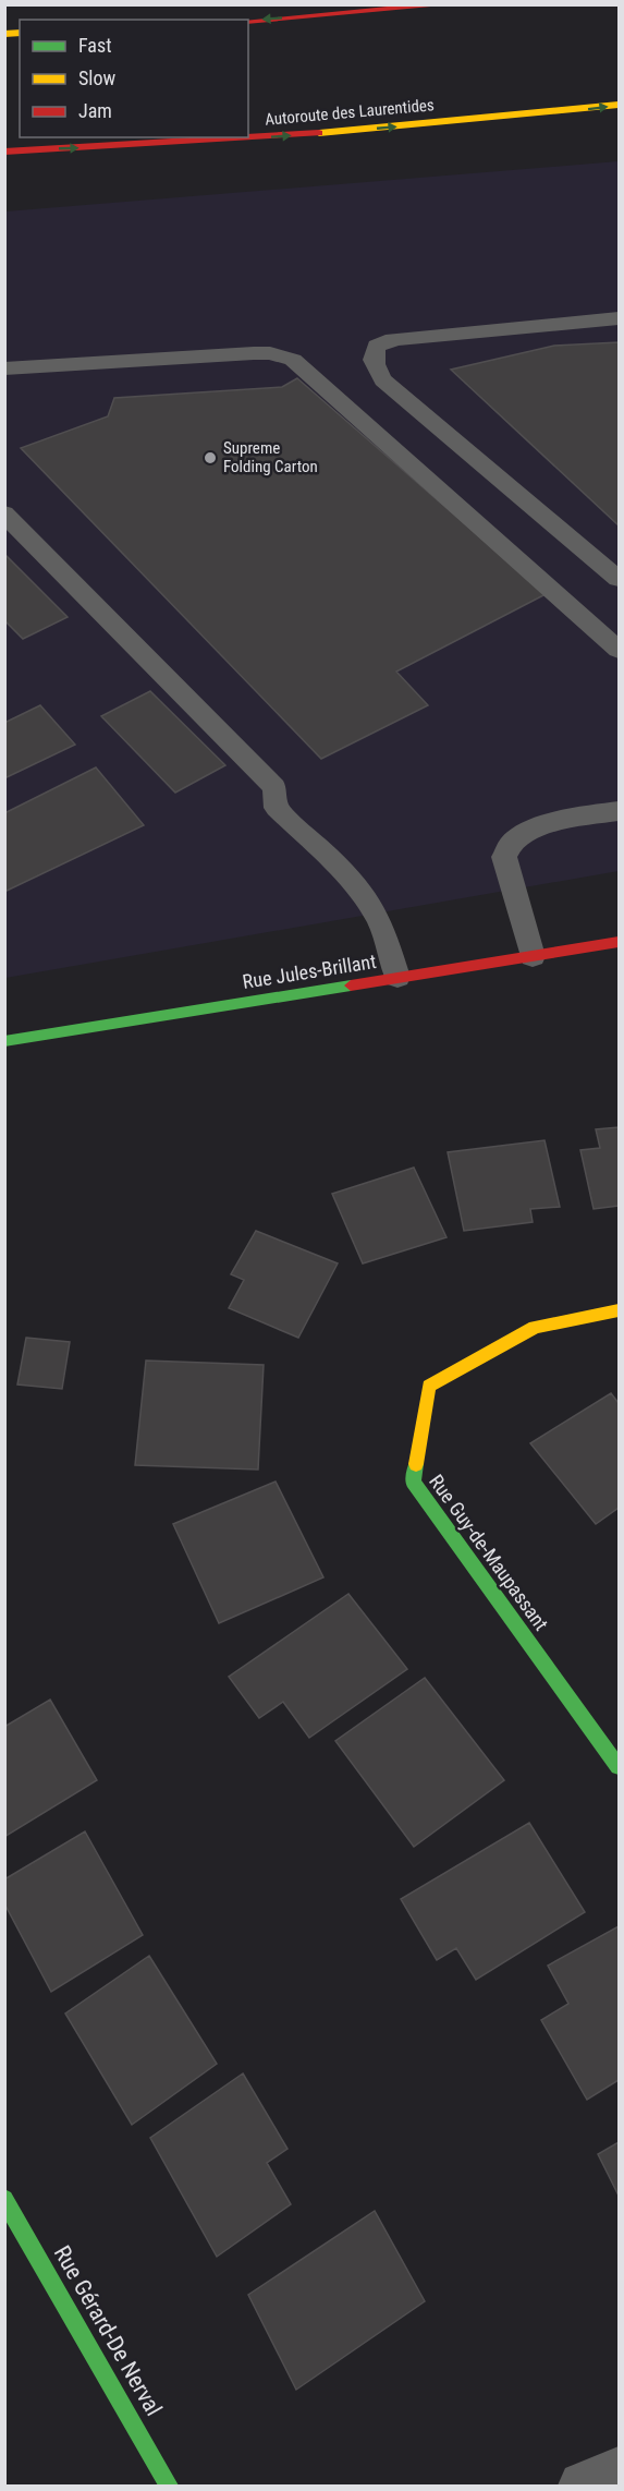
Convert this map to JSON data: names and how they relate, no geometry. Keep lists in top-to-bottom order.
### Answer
{
  "streets": {
    "main road": [
      "Autoroute des Laurentides",
      "Rue Jules-Brillant",
      "Rue Guy-de-Maupassant",
      "Rue Gérard-De Nerval"
    ]
  },
  "places": ["Supreme Folding Carton"],
  "legend": ["Fast", "Slow", "Jam"]
}
